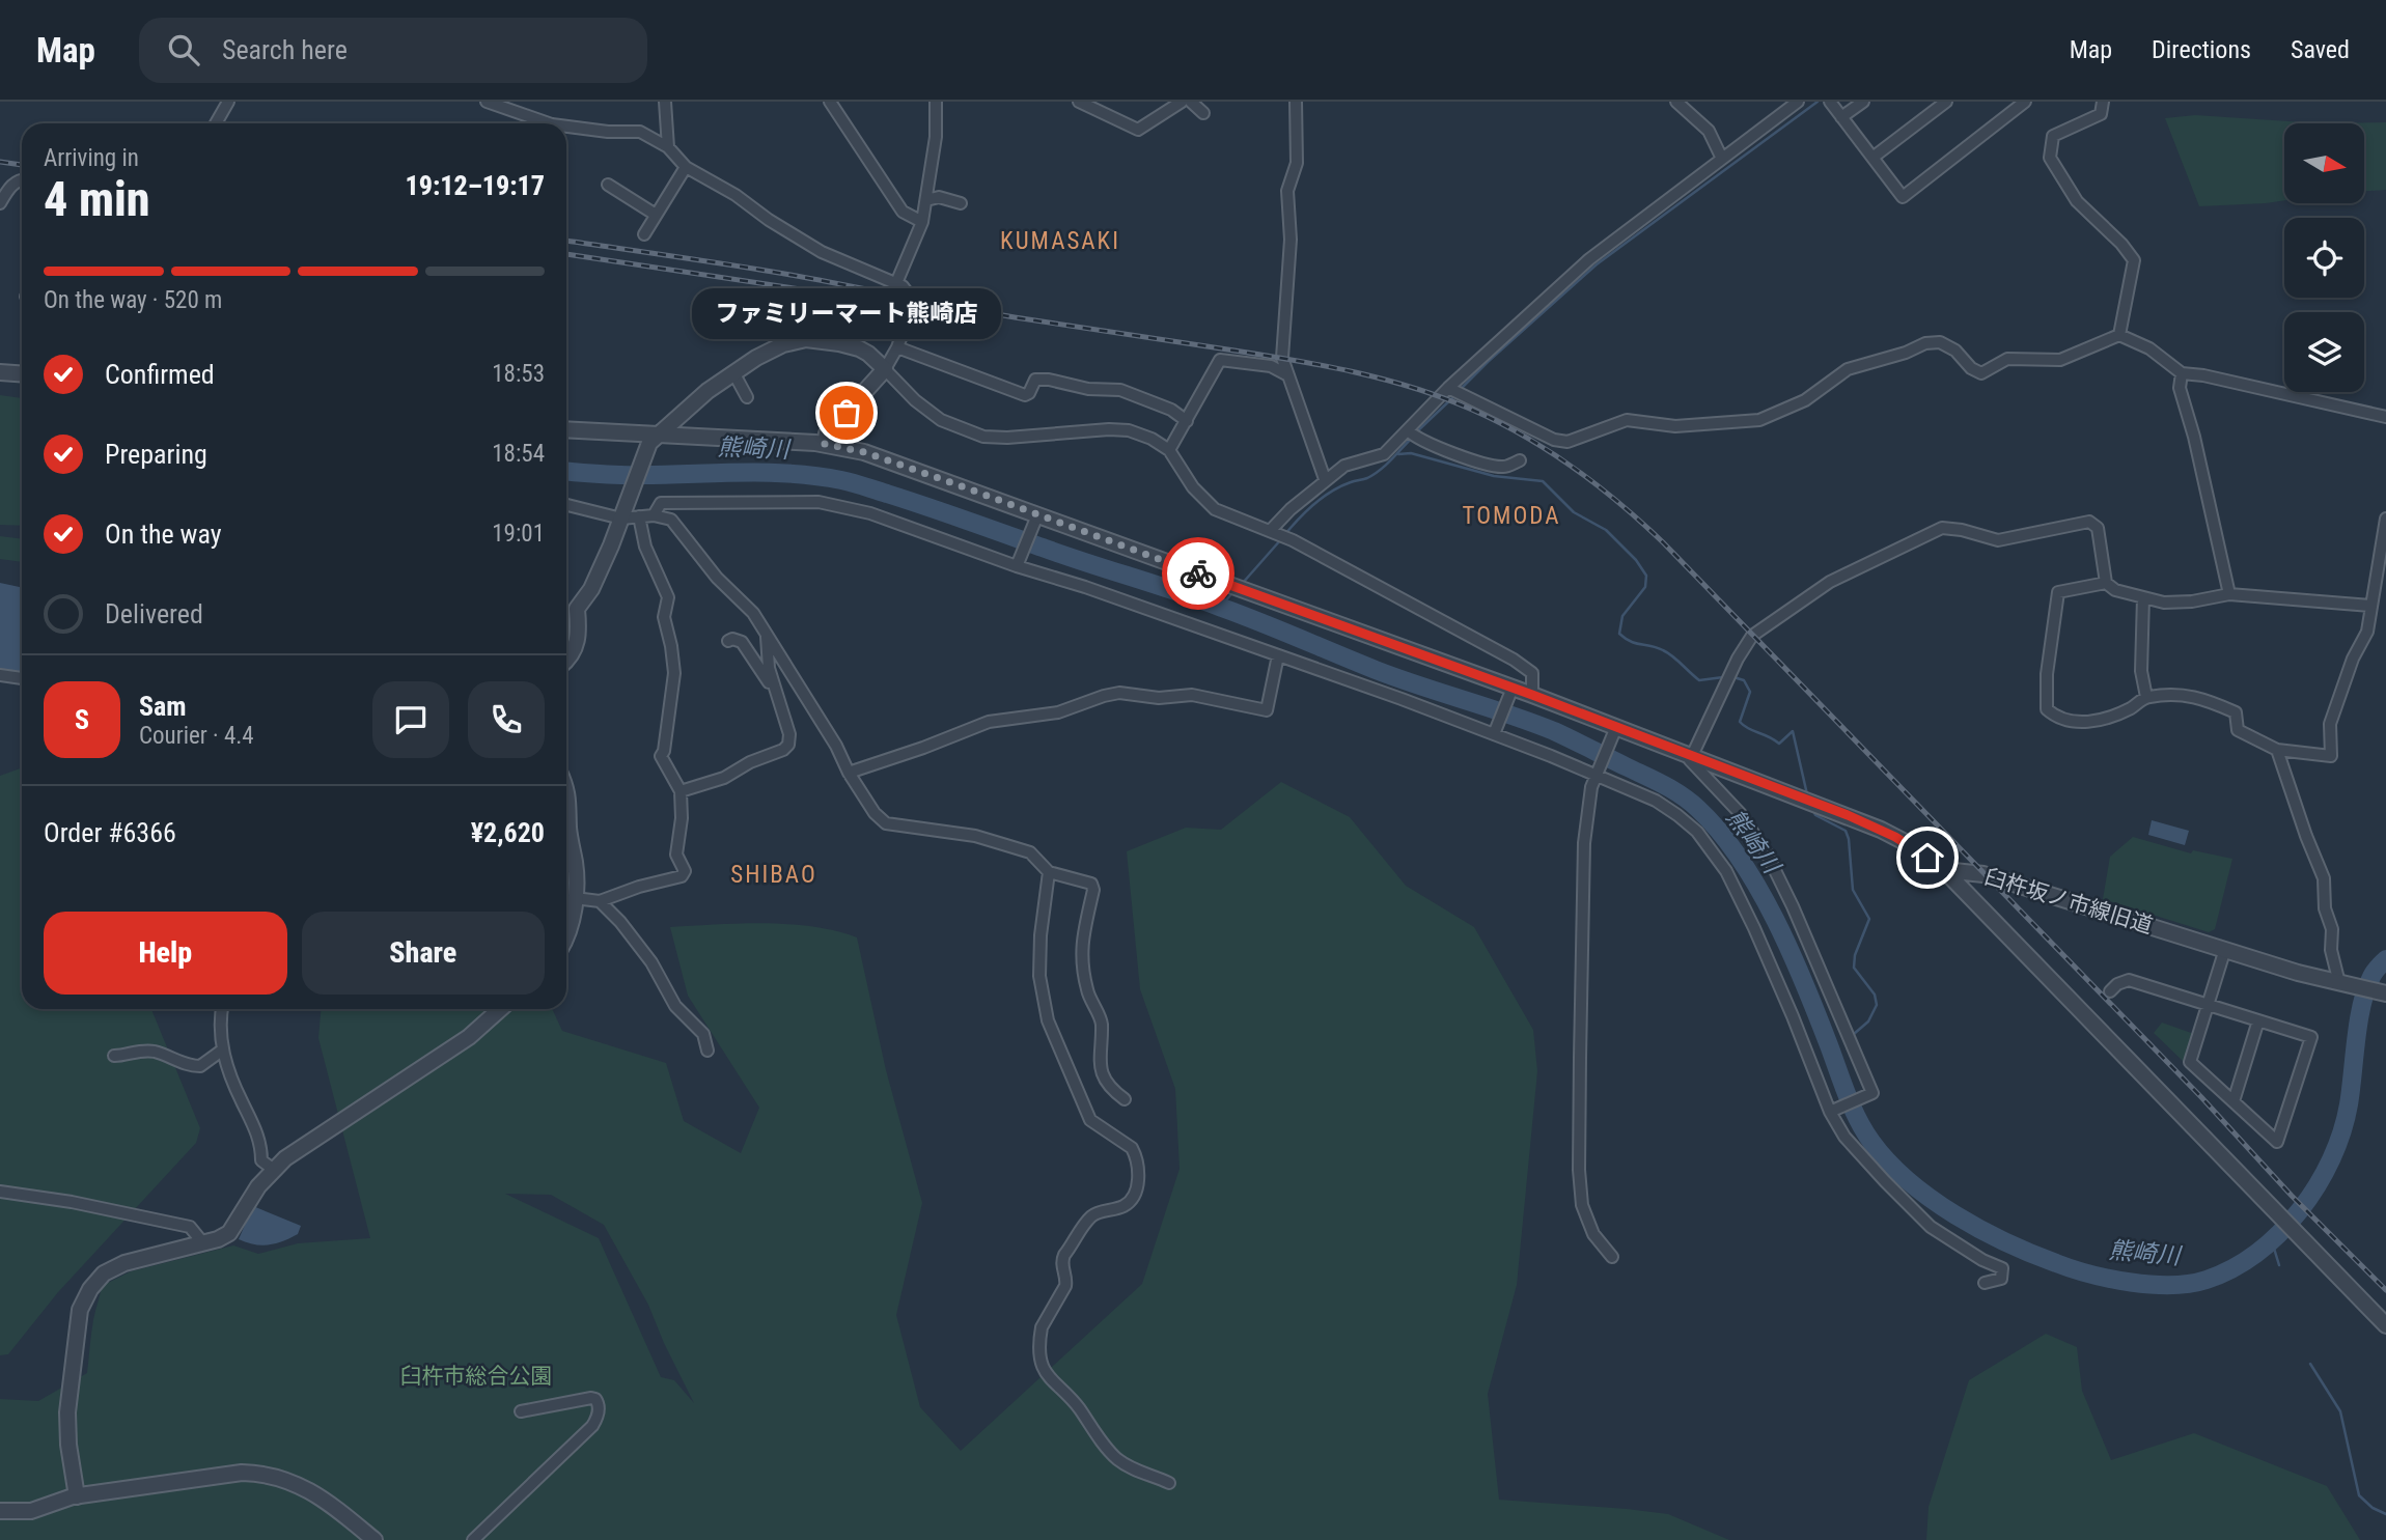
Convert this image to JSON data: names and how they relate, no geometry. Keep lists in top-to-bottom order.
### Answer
{
  "streets": {
    "street": ["臼杵坂ノ市線旧道"]
  },
  "districts": ["KUMASAKI", "TOMODA", "SHIBAO"],
  "water": ["熊崎川"],
  "parks": ["臼杵市総合公園"],
  "places": ["ファミリーマート熊崎店"],
  "north": "right",
  "page": {
    "header": "Map",
    "search": "Search here",
    "nav": ["Map", "Directions", "Saved"],
    "heading": ["4 min", "Arriving in", "19:12–19:17"],
    "panel": [
      "Sam",
      "Courier · 4.4",
      "Order #6366",
      "¥2,620"
    ],
    "bar": "On the way · 520 m",
    "bubble": "ファミリーマート熊崎店",
    "list": [
      ["Confirmed", "18:53"],
      ["Preparing", "18:54"],
      ["On the way", "19:01"],
      "Delivered"
    ],
    "round": "S",
    "buttons": ["Help", "Share"]
  }
}
